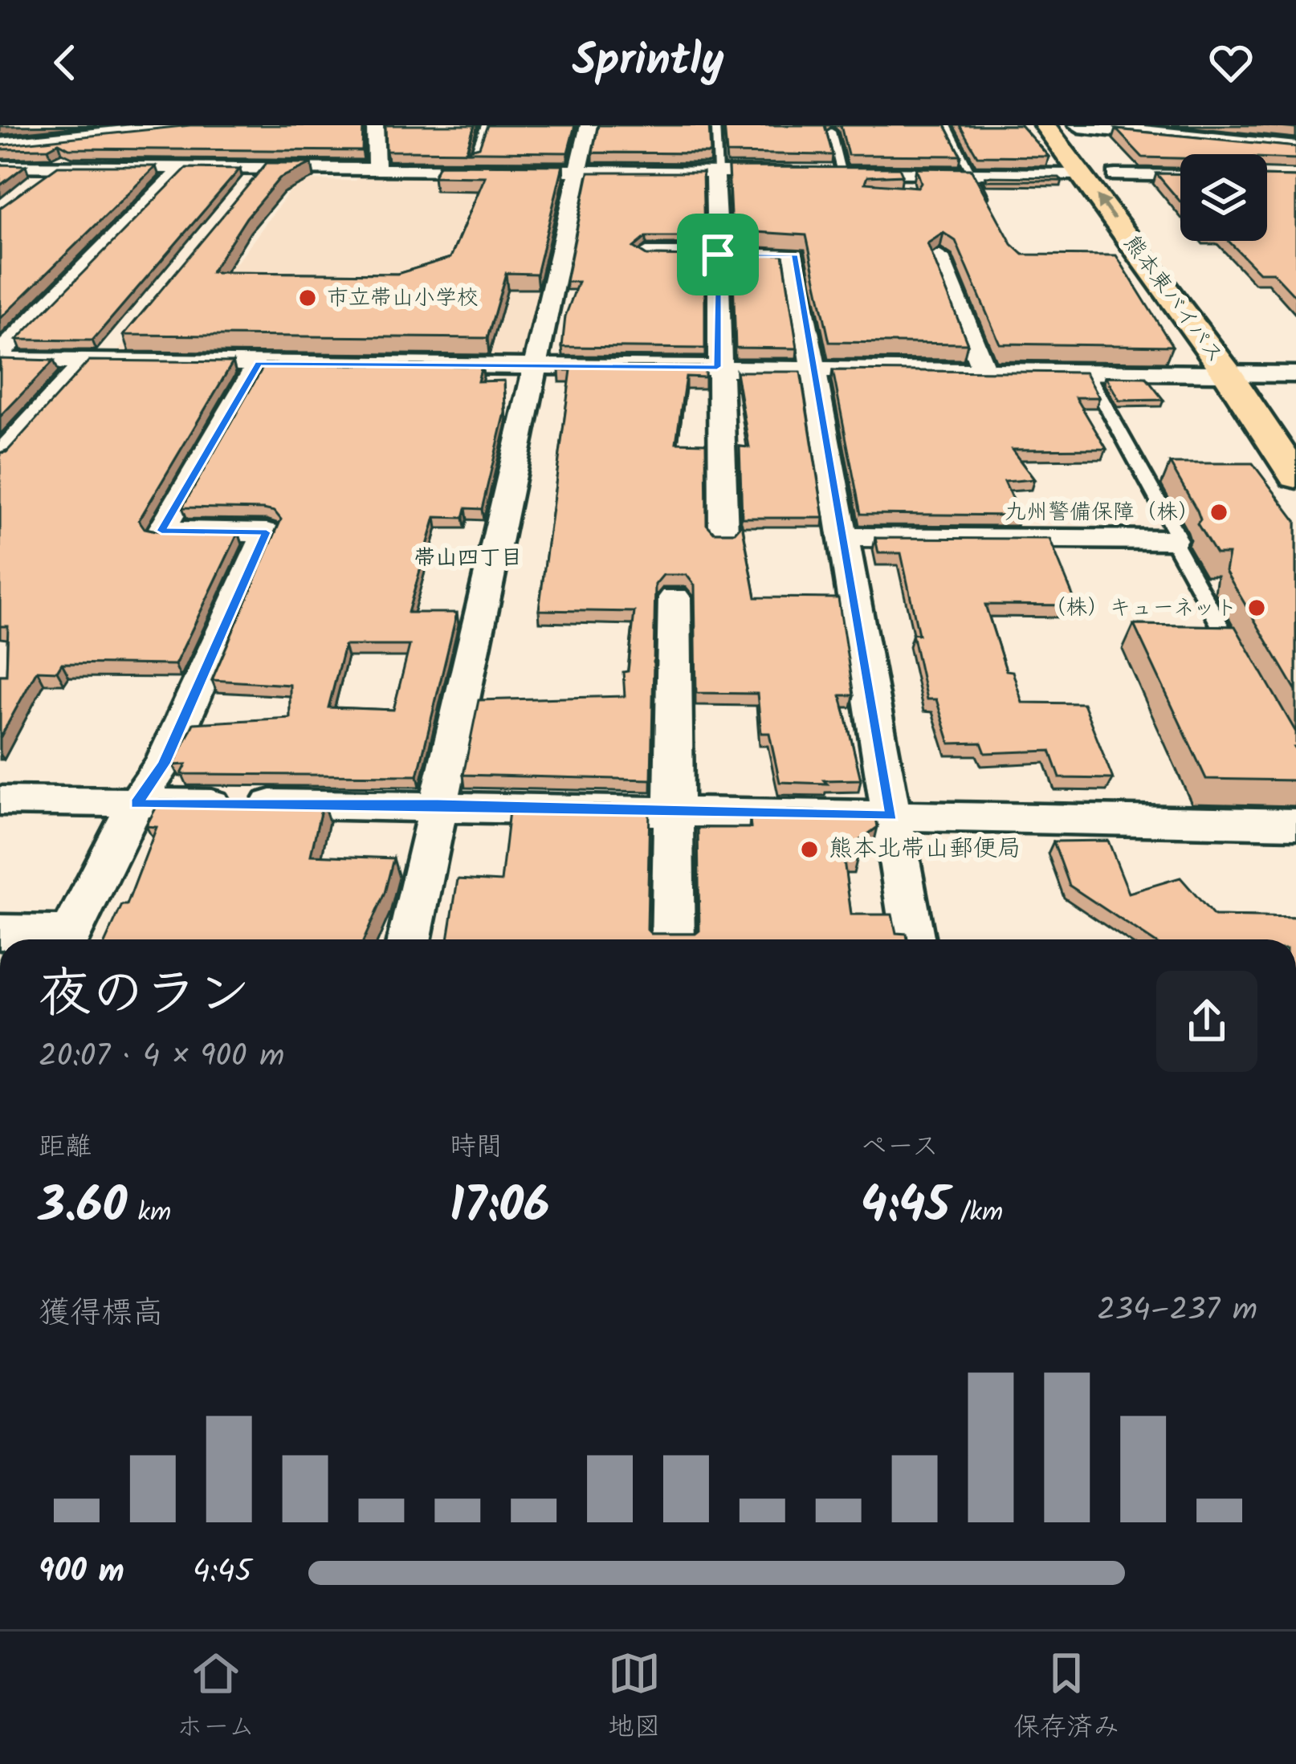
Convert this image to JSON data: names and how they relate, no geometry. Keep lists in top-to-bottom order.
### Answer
{
  "streets": {
    "highway": ["熊本東バイパス"]
  },
  "districts": ["帯山四丁目"],
  "places": [
    "市立帯山小学校",
    "九州警備保障（株）",
    "（株）キューネット",
    "熊本北帯山郵便局"
  ],
  "page": {
    "header": "Sprintly",
    "heading": ["夜のラン", "20:07 · 4 × 900 m"],
    "stats": [
      ["距離", "3.60 km"],
      ["時間", "17:06"],
      ["ペース", "4:45 /km"]
    ],
    "chart": ["獲得標高", "234–237 m"],
    "list": [
      {
        "name": "900 m",
        "note": "4:45"
      }
    ],
    "tabs": ["ホーム", "地図", "保存済み"]
  }
}
